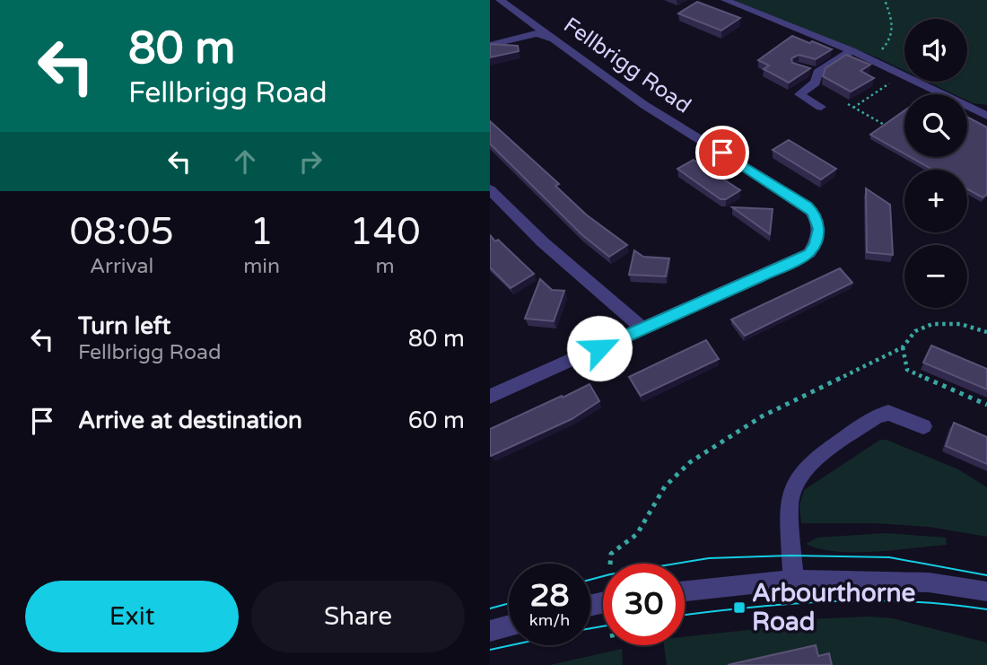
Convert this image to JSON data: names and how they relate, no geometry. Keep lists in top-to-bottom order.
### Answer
{
  "streets": {
    "street": ["Fellbrigg Road"]
  },
  "places": {
    "transit": ["Arbourthorne Road"]
  },
  "page": {
    "turn": ["80 m", "Fellbrigg Road"],
    "map_buttons": ["+", "−"],
    "eta": [
      "08:05",
      "Arrival",
      "1",
      "min",
      "140",
      "m"
    ],
    "list": [
      {
        "name": "Turn left",
        "note": "Fellbrigg Road",
        "value": "80 m"
      },
      {
        "name": "Arrive at destination",
        "value": "60 m"
      }
    ],
    "speed": "28 km/h",
    "limit": "30",
    "buttons": ["Exit", "Share"]
  }
}
